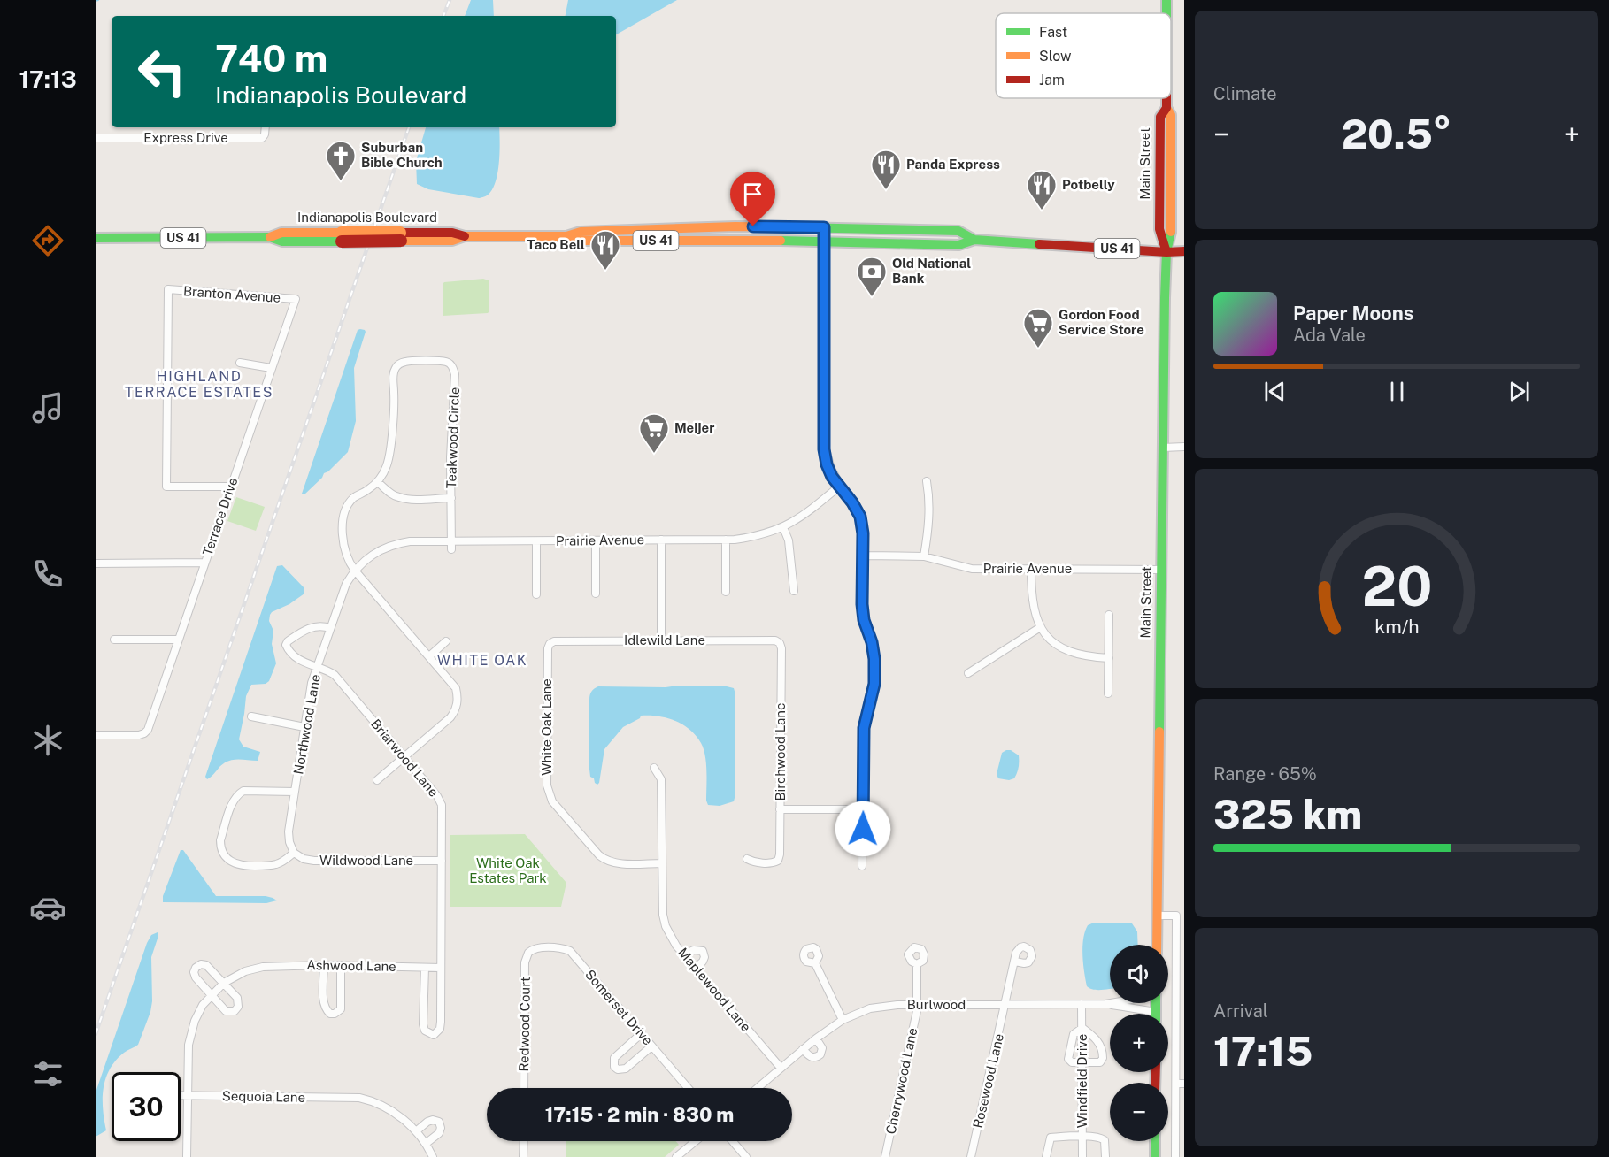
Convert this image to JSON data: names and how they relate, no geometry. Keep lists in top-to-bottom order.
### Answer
{
  "streets": {
    "main road": ["Main Street", "Indianapolis Boulevard", "US 41"],
    "street": [
      "Express Drive",
      "Branton Avenue",
      "Teakwood Circle",
      "Terrace Drive",
      "Prairie Avenue",
      "Idlewild Lane",
      "Northwood Lane",
      "White Oak Lane",
      "Birchwood Lane",
      "Briarwood Lane",
      "Wildwood Lane",
      "Ashwood Lane",
      "Maplewood Lane",
      "Burlwood",
      "Somerset Drive",
      "Redwood Court",
      "Cherrywood Lane",
      "Rosewood Lane",
      "Windfield Drive",
      "Sequoia Lane"
    ]
  },
  "crossings": [
    ["Main Street", "Indianapolis Boulevard"],
    ["Main Street", "Prairie Avenue"],
    ["Branton Avenue", "Terrace Drive"],
    ["Teakwood Circle", "Prairie Avenue"],
    ["Prairie Avenue", "Northwood Lane"],
    ["Idlewild Lane", "White Oak Lane"],
    ["Idlewild Lane", "Birchwood Lane"],
    ["Northwood Lane", "Briarwood Lane"],
    ["Northwood Lane", "Wildwood Lane"],
    ["White Oak Lane", "Maplewood Lane"],
    ["Briarwood Lane", "Wildwood Lane"],
    ["Briarwood Lane", "Ashwood Lane"],
    ["Ashwood Lane", "Sequoia Lane"],
    ["Maplewood Lane", "Burlwood"],
    ["Burlwood", "Cherrywood Lane"],
    ["Burlwood", "Rosewood Lane"],
    ["Burlwood", "Windfield Drive"],
    ["Somerset Drive", "Redwood Court"]
  ],
  "districts": ["HIGHLAND TERRACE ESTATES", "WHITE OAK"],
  "parks": ["White Oak Estates Park"],
  "places": {
    "church": ["Suburban Bible Church"],
    "restaurant": ["Panda Express", "Potbelly", "Taco Bell"],
    "bank": ["Old National Bank"],
    "supermarket": ["Gordon Food Service Store", "Meijer"]
  },
  "legend": ["Fast", "Slow", "Jam"],
  "page": {
    "tabs": "17:13",
    "tile": [
      "Climate",
      ["Range · 65%", "325 km"],
      ["Arrival", "17:15"]
    ],
    "turn": ["740 m", "Indianapolis Boulevard"],
    "heat": ["−", "20.5°", "+"],
    "song": ["Paper Moons", "Ada Vale"],
    "map_buttons": ["+", "−"],
    "limit": "30",
    "trip": "17:15 · 2 min · 830 m",
    "gauge": ["20", "km/h"]
  }
}
